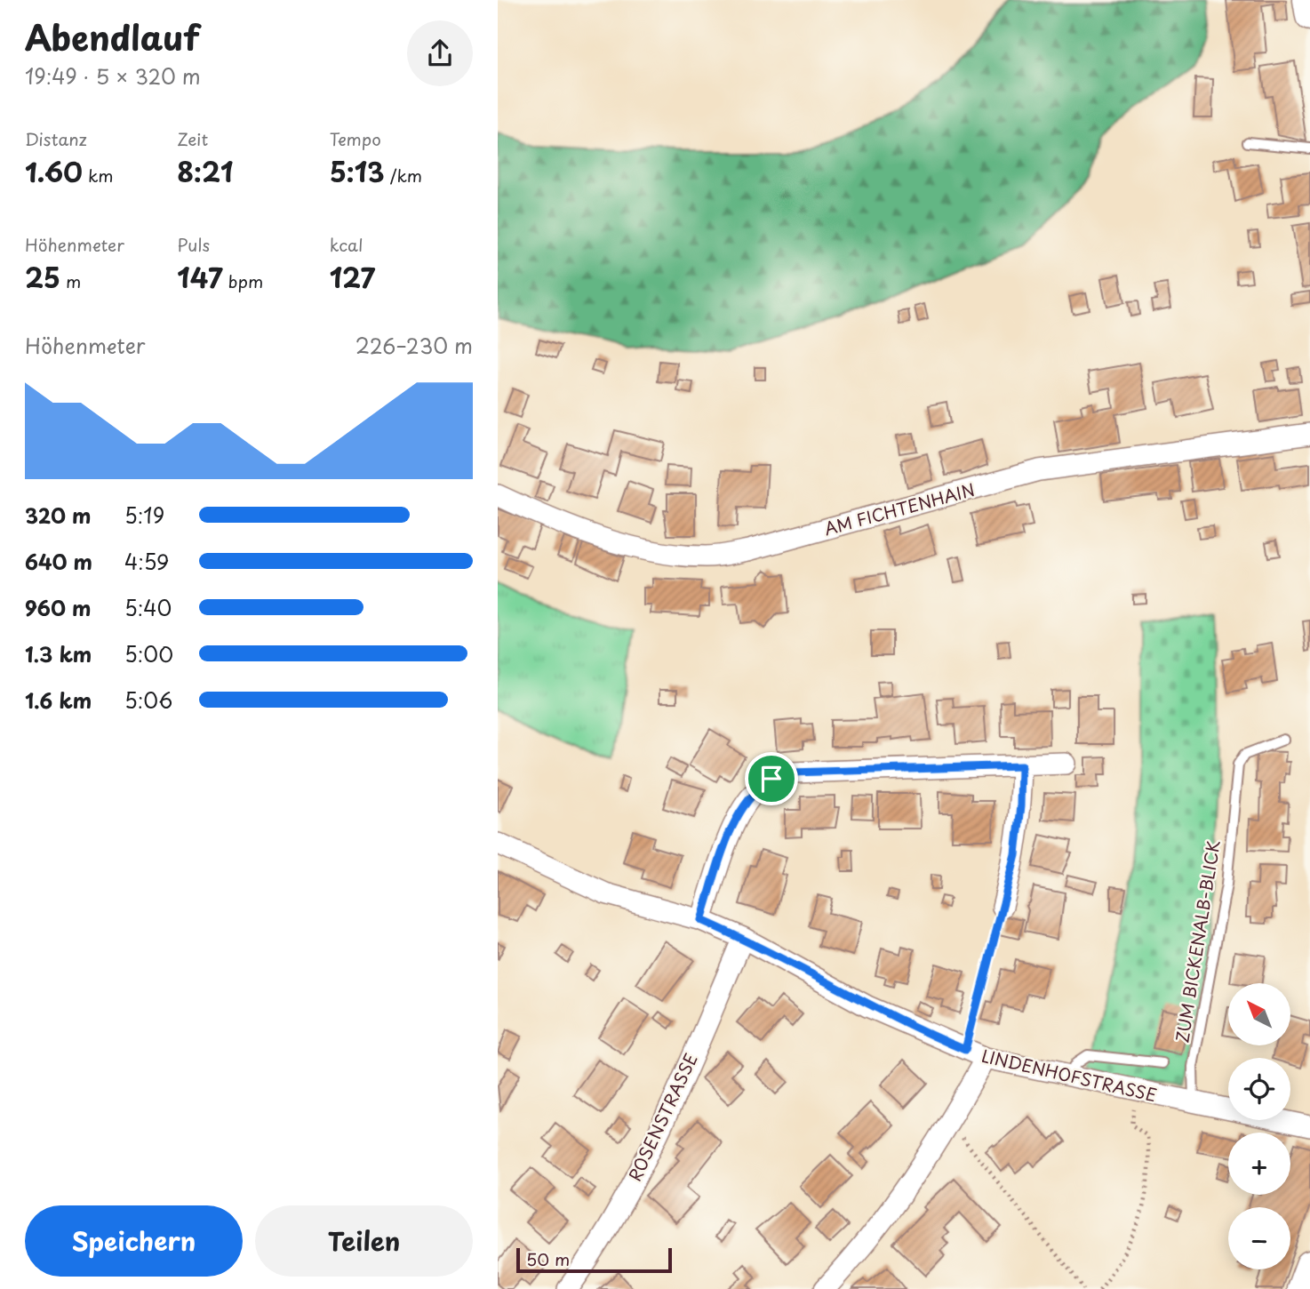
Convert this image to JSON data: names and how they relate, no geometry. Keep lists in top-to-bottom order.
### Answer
{
  "streets": {
    "street": ["AM FICHTENHAIN", "LINDENHOFSTRASSE", "ROSENSTRASSE"],
    "lane": ["ZUM BICKENALB-BLICK"]
  },
  "crossings": [
    ["ZUM BICKENALB-BLICK", "LINDENHOFSTRASSE"],
    ["LINDENHOFSTRASSE", "ROSENSTRASSE"]
  ],
  "scale_bar": "50 m",
  "north": "top left",
  "page": {
    "heading": ["Abendlauf", "19:49 · 5 × 320 m"],
    "stats": [
      ["Distanz", "1.60 km"],
      ["Zeit", "8:21"],
      ["Tempo", "5:13 /km"],
      ["Höhenmeter", "25 m"],
      ["Puls", "147 bpm"],
      ["kcal", "127"]
    ],
    "chart": ["Höhenmeter", "226–230 m"],
    "list": [
      {
        "name": "320 m",
        "note": "5:19"
      },
      {
        "name": "640 m",
        "note": "4:59"
      },
      {
        "name": "960 m",
        "note": "5:40"
      },
      {
        "name": "1.3 km",
        "note": "5:00"
      },
      {
        "name": "1.6 km",
        "note": "5:06"
      }
    ],
    "map_buttons": ["+", "−"],
    "buttons": ["Speichern", "Teilen"],
    "scale": "50 m"
  }
}
